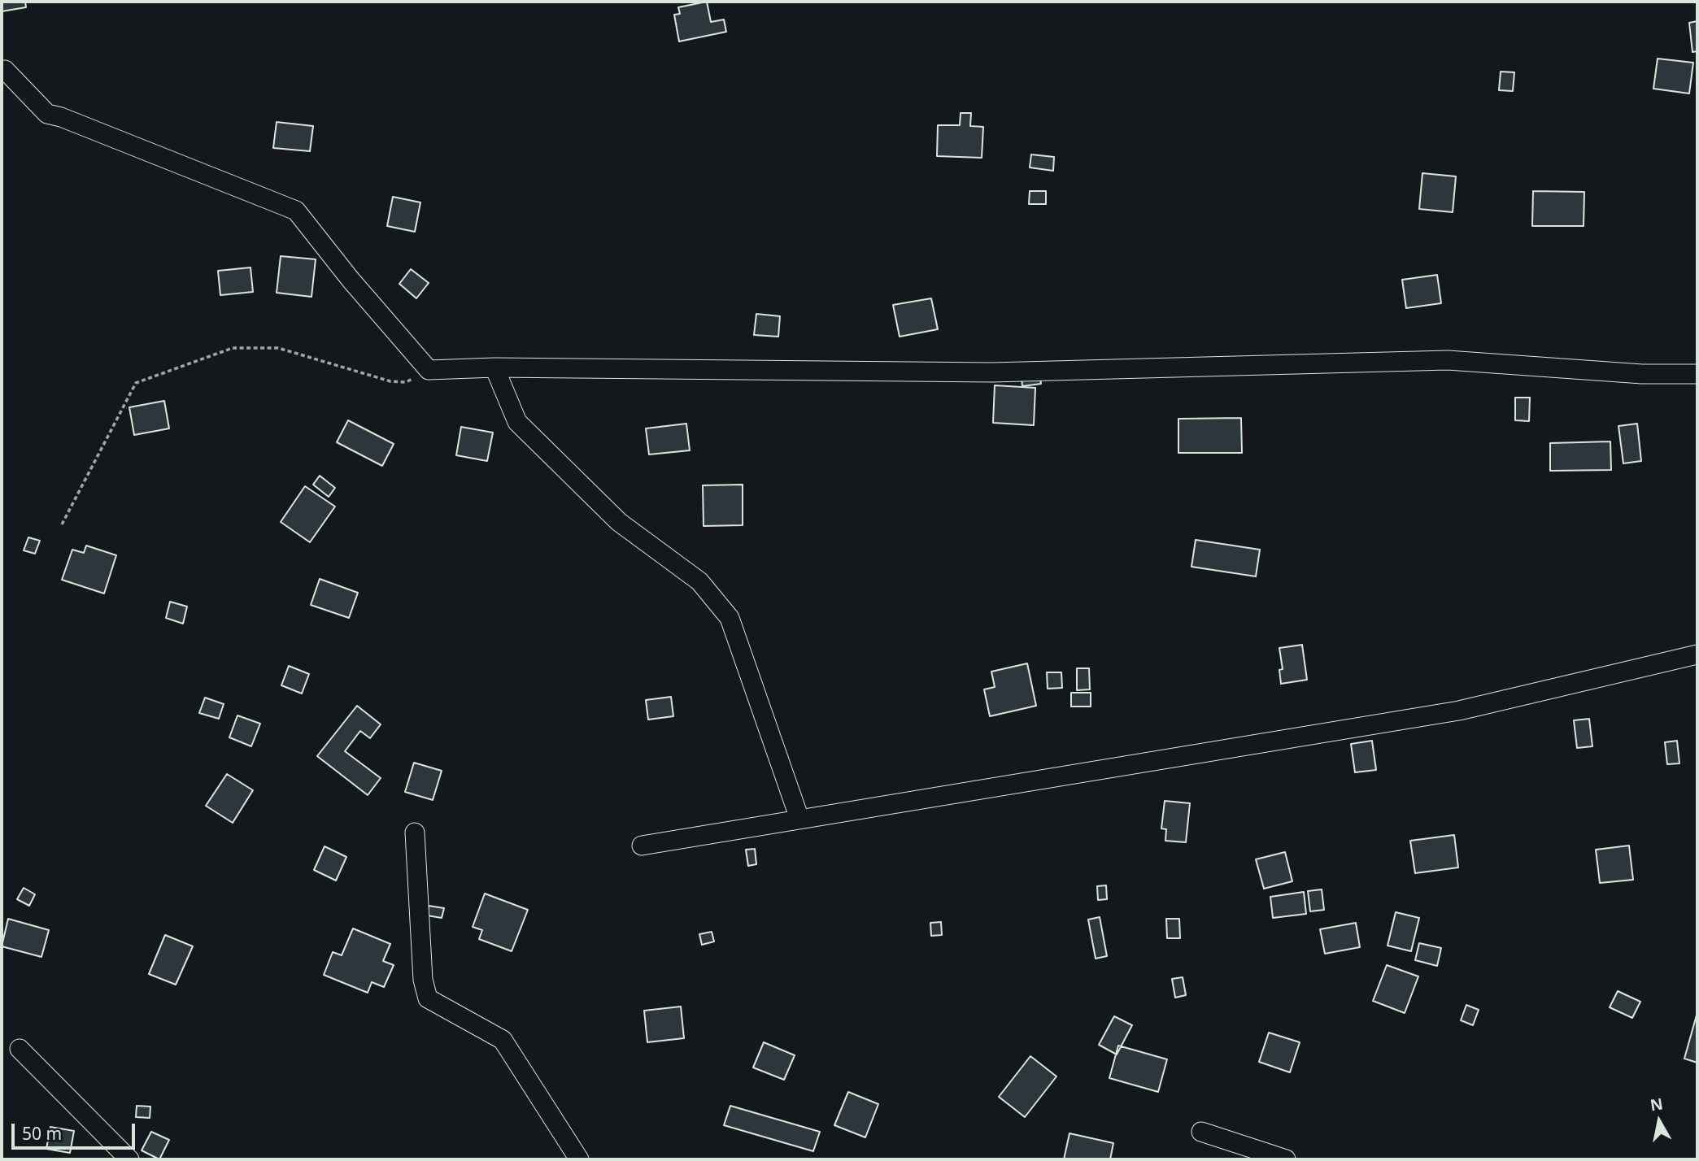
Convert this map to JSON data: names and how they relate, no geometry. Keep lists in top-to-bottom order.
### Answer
{
  "scale_bar": "50 m",
  "north": "top"
}
